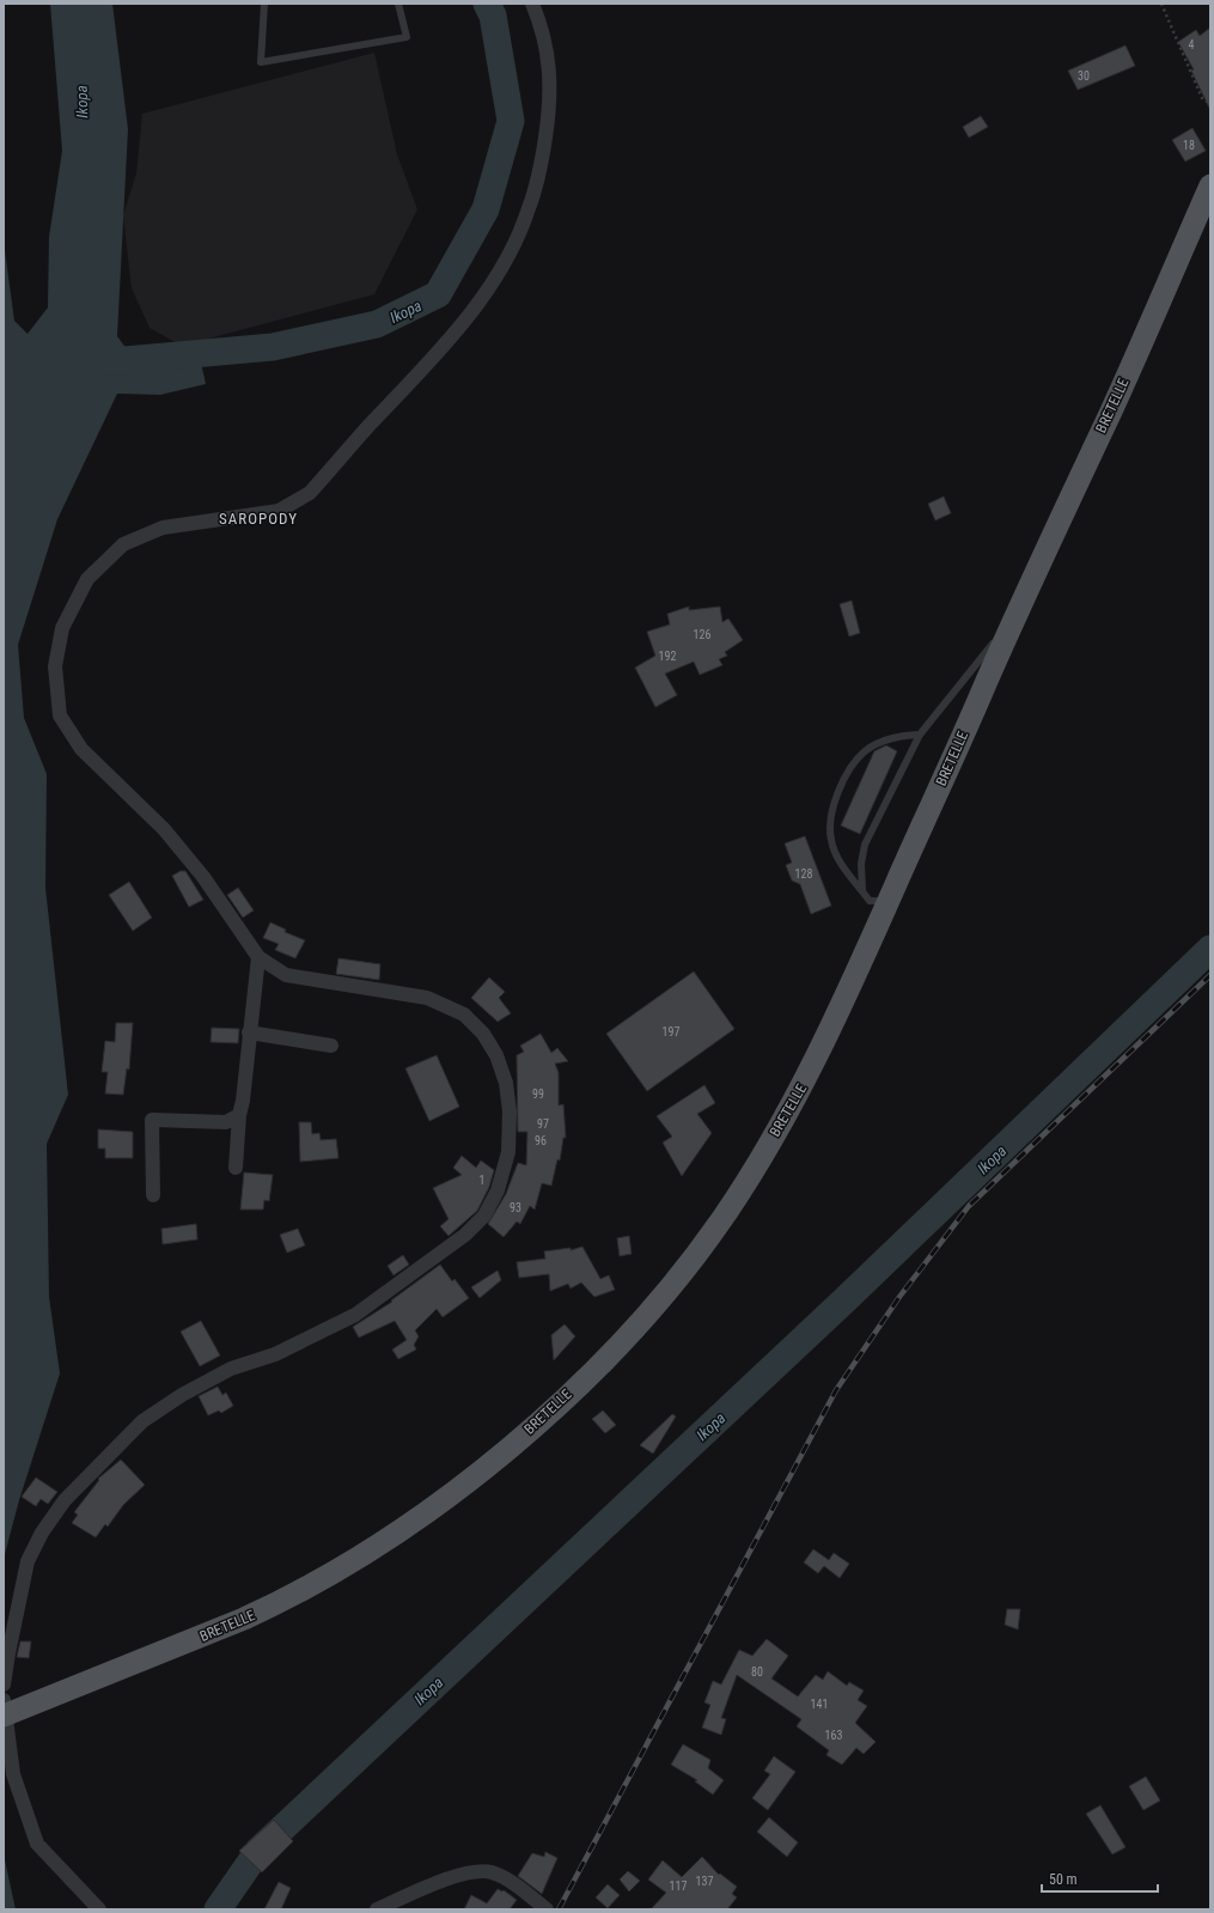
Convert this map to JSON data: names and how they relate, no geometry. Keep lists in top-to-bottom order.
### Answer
{
  "streets": {
    "main road": ["BRETELLE"]
  },
  "districts": ["SAROPODY"],
  "water": ["Ikopa"],
  "house_numbers": [
    "4",
    "30",
    "18",
    "126",
    "192",
    "128",
    "197",
    "99",
    "97",
    "96",
    "1",
    "93",
    "80",
    "141",
    "163",
    "137",
    "117"
  ],
  "scale_bar": "50 m"
}
